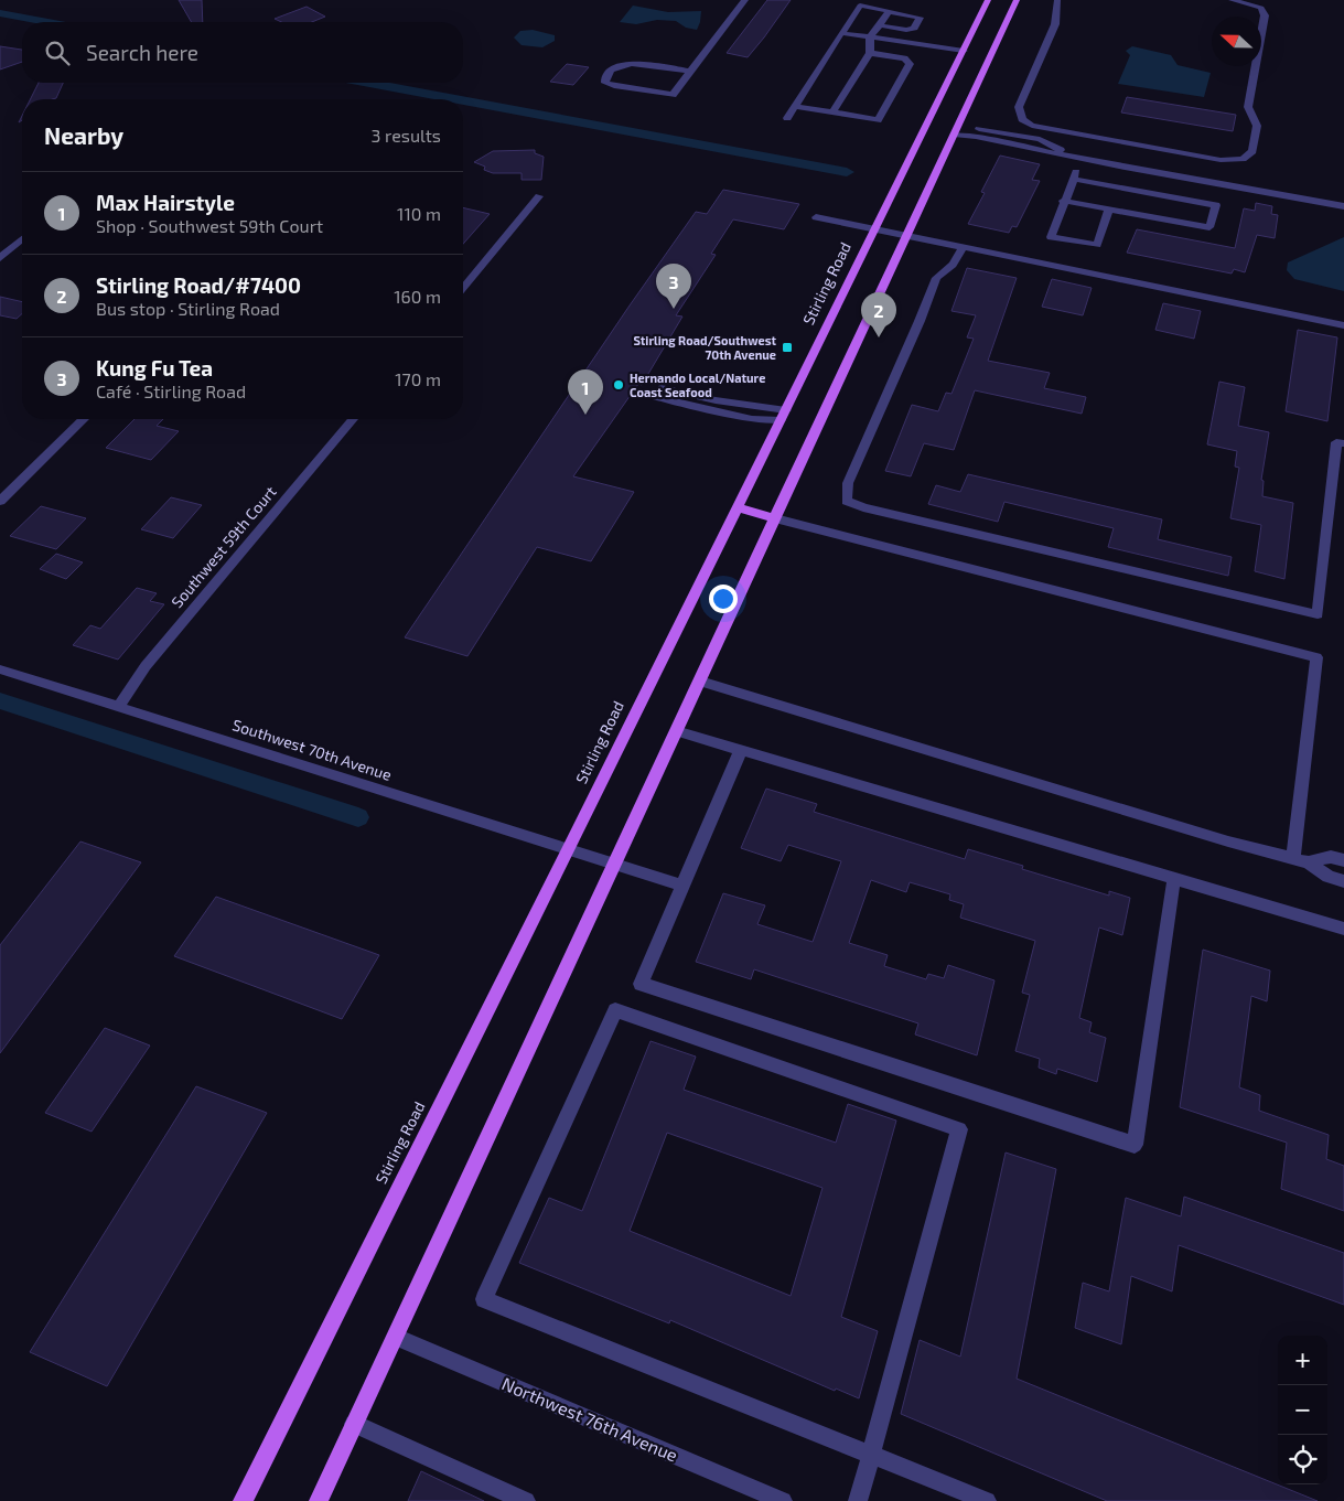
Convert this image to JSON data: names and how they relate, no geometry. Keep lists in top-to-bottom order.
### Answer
{
  "streets": {
    "main road": ["Stirling Road"],
    "street": ["Southwest 59th Court", "Southwest 70th Avenue", "Northwest 76th Avenue"]
  },
  "crossings": [
    ["Stirling Road", "Southwest 70th Avenue"],
    ["Southwest 59th Court", "Southwest 70th Avenue"]
  ],
  "places": {
    "transit": ["Stirling Road/Southwest 70th Avenue"],
    "other": ["Hernando Local/Nature Coast Seafood"]
  },
  "north": "left",
  "page": {
    "search": "Search here",
    "heading": ["Nearby", "3 results"],
    "list": [
      {
        "mark": "1",
        "name": "Max Hairstyle",
        "note": "Shop · Southwest 59th Court",
        "value": "110 m"
      },
      {
        "mark": "2",
        "name": "Stirling Road/#7400",
        "note": "Bus stop · Stirling Road",
        "value": "160 m"
      },
      {
        "mark": "3",
        "name": "Kung Fu Tea",
        "note": "Café · Stirling Road",
        "value": "170 m"
      }
    ],
    "pins": ["3", "2", "1"],
    "map_buttons": ["+", "−"]
  }
}
